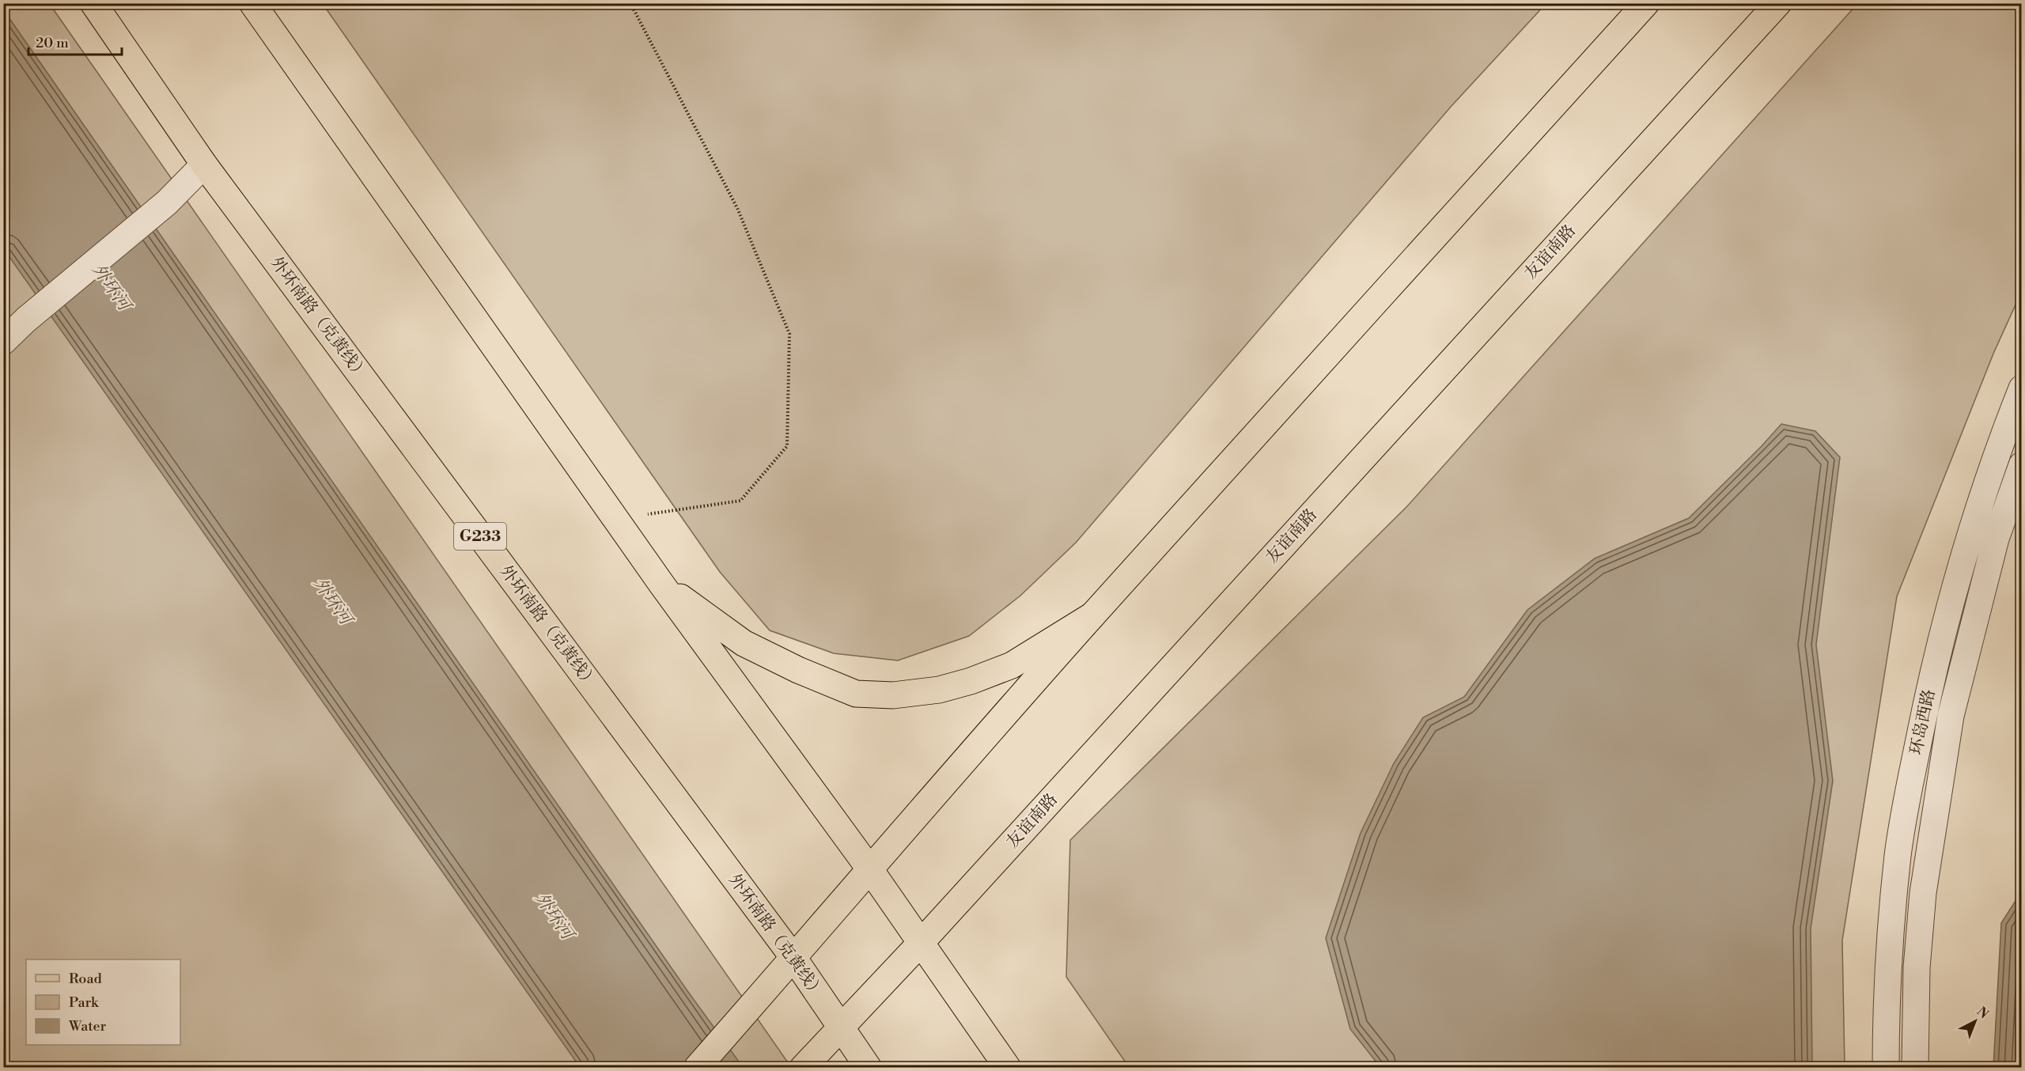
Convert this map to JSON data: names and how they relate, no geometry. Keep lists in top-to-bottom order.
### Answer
{
  "streets": {
    "main road": ["友谊南路", "外环南路（克黄线）", "G233"],
    "street": ["环岛西路"]
  },
  "crossings": [
    ["友谊南路", "外环南路（克黄线）"]
  ],
  "water": ["外环河"],
  "legend": ["Road", "Park", "Water"],
  "scale_bar": "20 m",
  "north": "top right"
}
